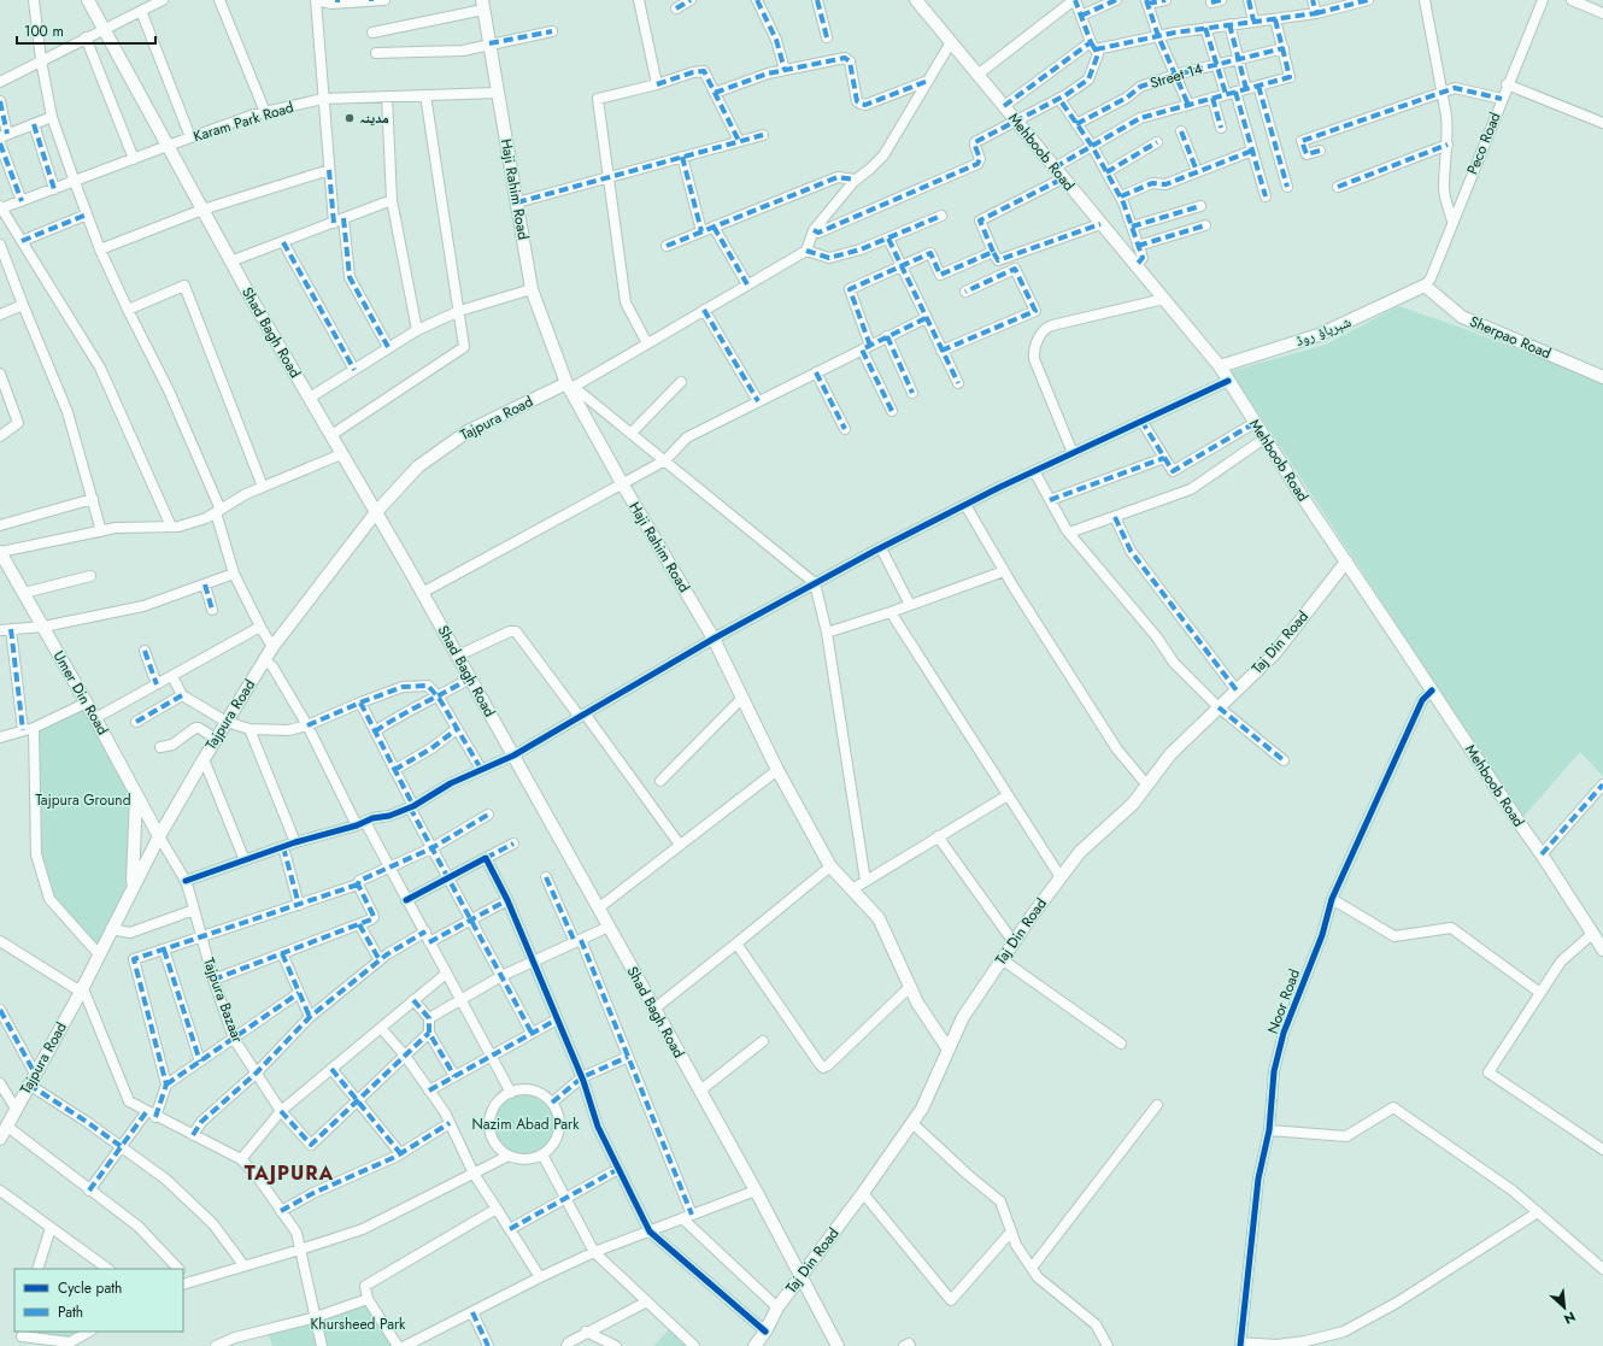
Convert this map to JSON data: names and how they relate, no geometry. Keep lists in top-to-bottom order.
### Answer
{
  "streets": {
    "main road": [
      "Mehboob Road",
      "Haji Rahim Road",
      "شېرپاؤ روڈ",
      "Shad Bagh Road",
      "Sherpao Road",
      "Tajpura Road",
      "Taj Din Road",
      "Umer Din Road"
    ],
    "street": [
      "Street 14",
      "Karam Park Road",
      "Peco Road",
      "Tajpura Bazaar",
      "Noor Road"
    ]
  },
  "crossings": [
    ["Karam Park Road", "Haji Rahim Road"],
    ["Karam Park Road", "Shad Bagh Road"],
    ["Peco Road", "شېرپاؤ روڈ"],
    ["Peco Road", "Sherpao Road"],
    ["Mehboob Road", "شېرپاؤ روڈ"],
    ["Mehboob Road", "Taj Din Road"],
    ["Mehboob Road", "Noor Road"],
    ["Haji Rahim Road", "Tajpura Road"],
    ["Haji Rahim Road", "Taj Din Road"],
    ["شېرپاؤ روڈ", "Sherpao Road"],
    ["Shad Bagh Road", "Tajpura Road"],
    ["Shad Bagh Road", "Taj Din Road"],
    ["Tajpura Road", "Umer Din Road"],
    ["Tajpura Road", "Tajpura Bazaar"],
    ["Umer Din Road", "Tajpura Bazaar"]
  ],
  "districts": ["TAJPURA"],
  "parks": ["Tajpura Ground", "Nazim Abad Park", "Khursheed Park"],
  "places": ["مدینہ"],
  "legend": ["Cycle path", "Path"],
  "scale_bar": "100 m",
  "north": "bottom right"
}
